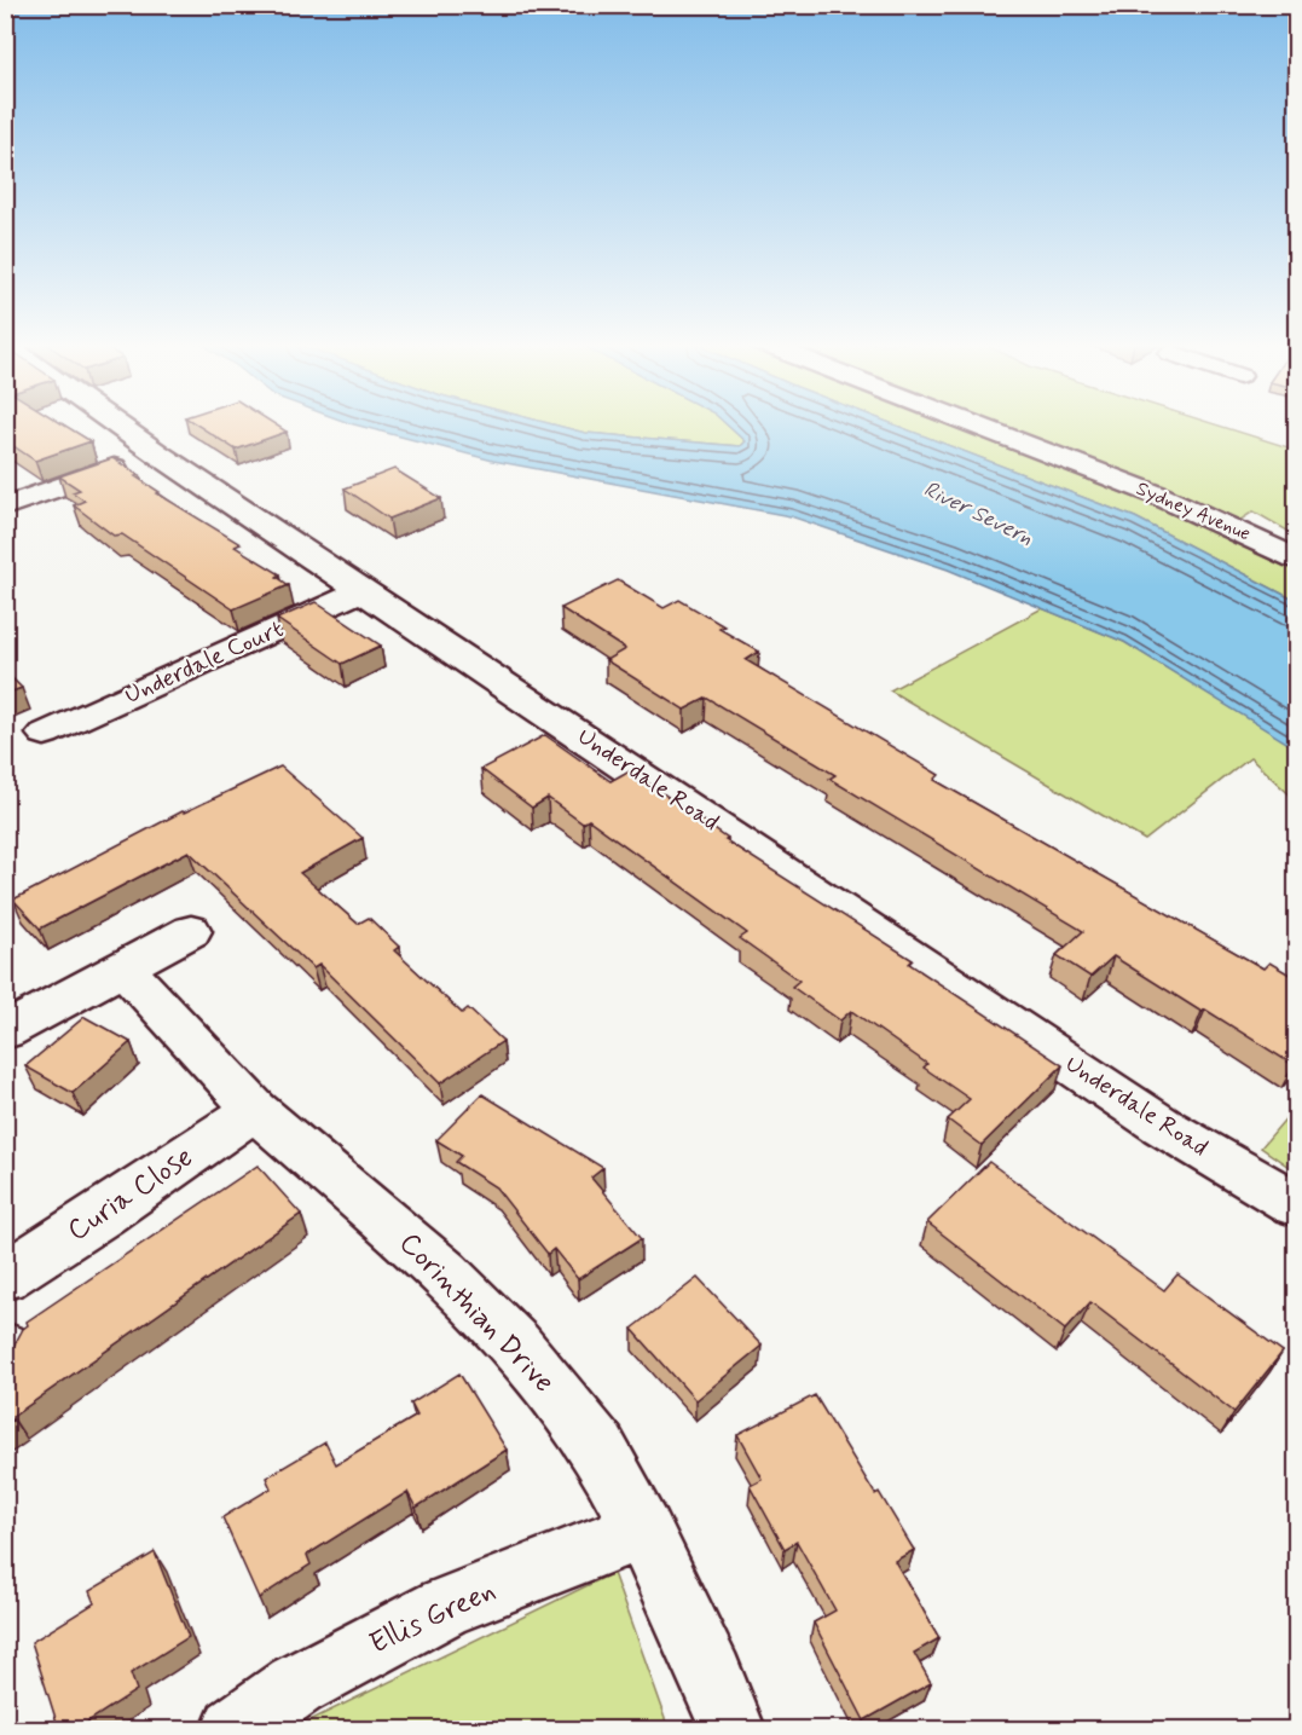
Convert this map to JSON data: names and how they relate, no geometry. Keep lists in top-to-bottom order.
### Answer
{
  "streets": {
    "street": [
      "Sydney Avenue",
      "Underdale Court",
      "Underdale Road",
      "Curia Close",
      "Corinthian Drive",
      "Ellis Green"
    ]
  },
  "crossings": [
    ["Underdale Court", "Underdale Road"],
    ["Curia Close", "Corinthian Drive"],
    ["Corinthian Drive", "Ellis Green"]
  ],
  "water": ["River Severn"]
}
